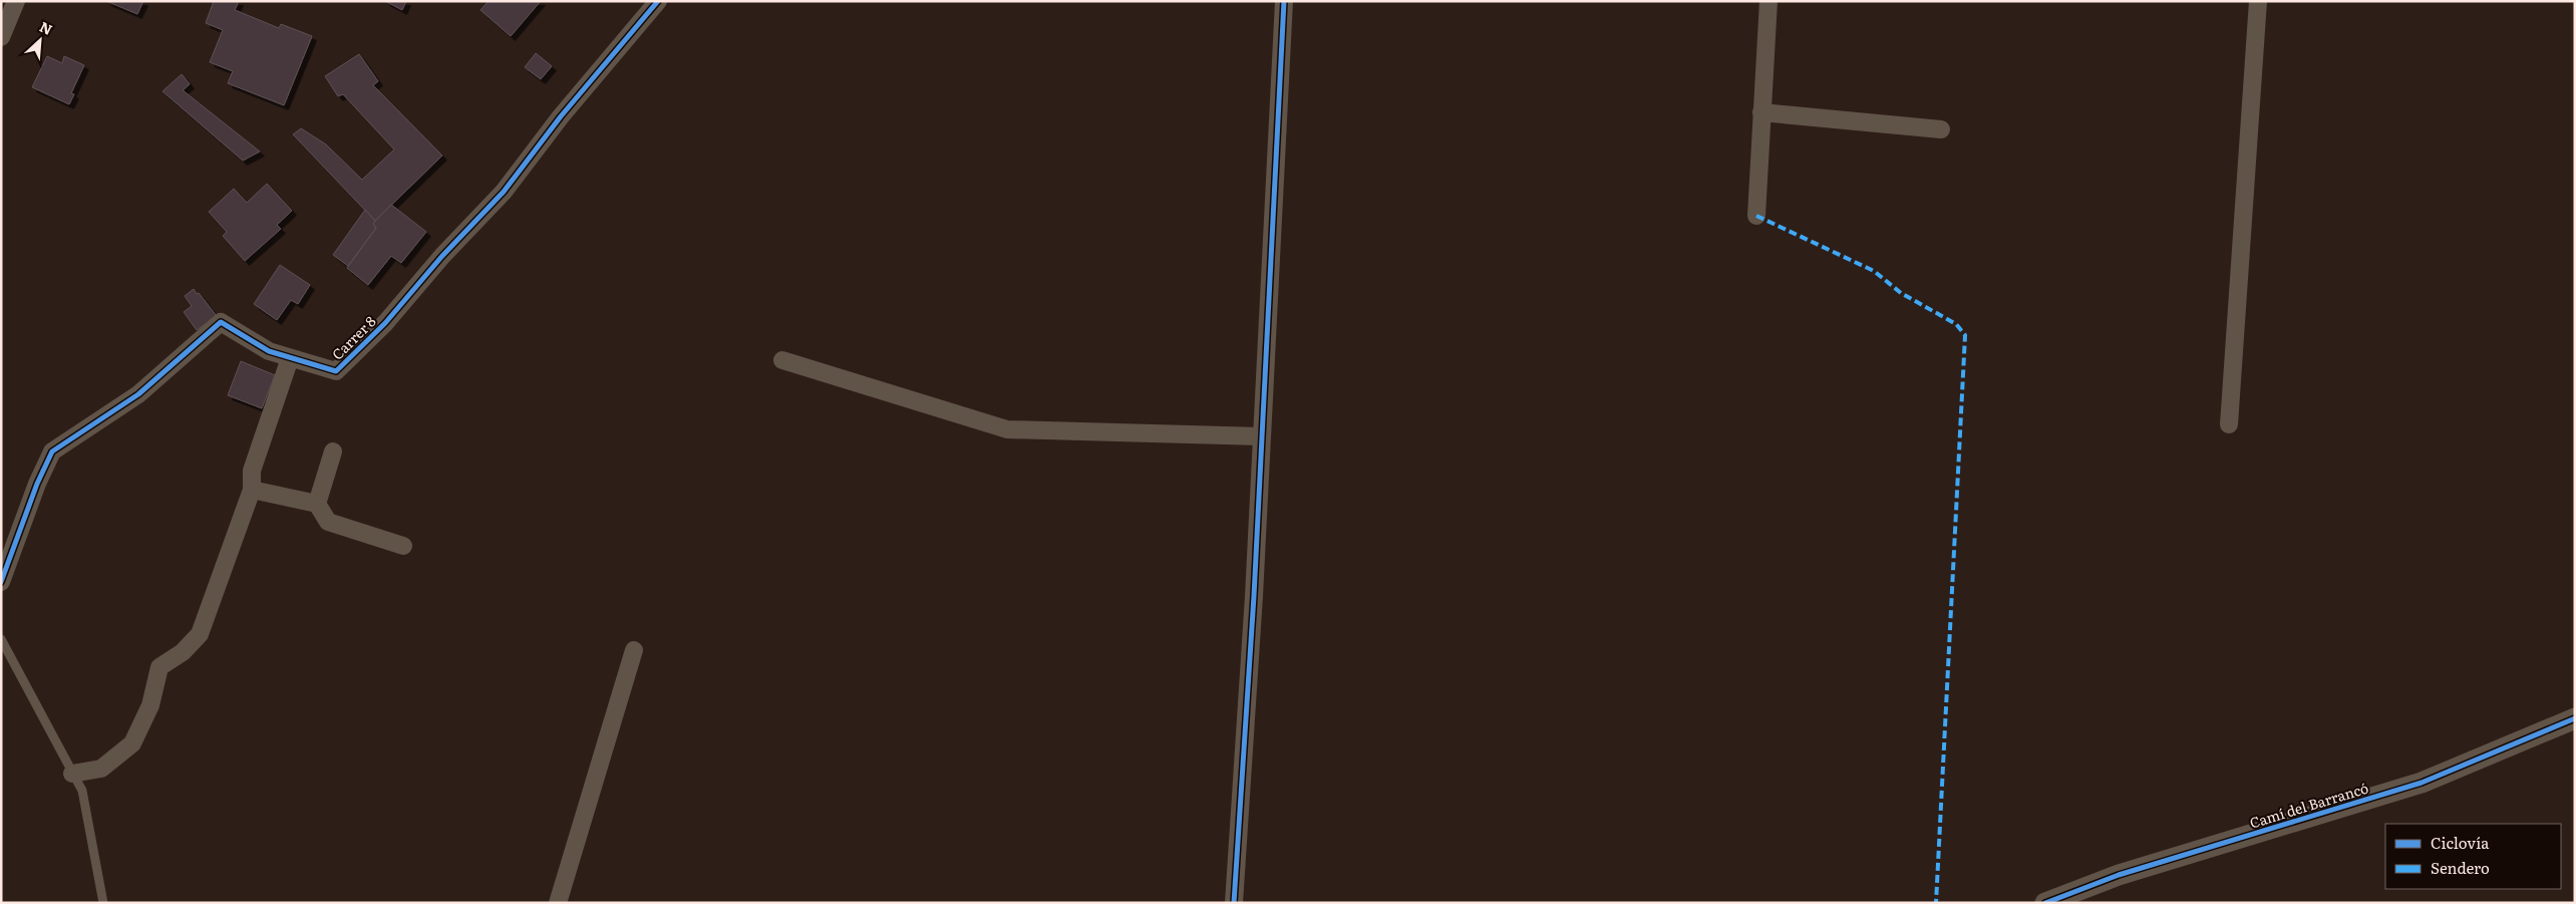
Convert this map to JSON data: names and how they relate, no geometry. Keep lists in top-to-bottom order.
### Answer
{
  "streets": {
    "street": ["Carrer 8", "Camí del Barrancó"]
  },
  "legend": ["Ciclovía", "Sendero"],
  "north": "top right"
}
